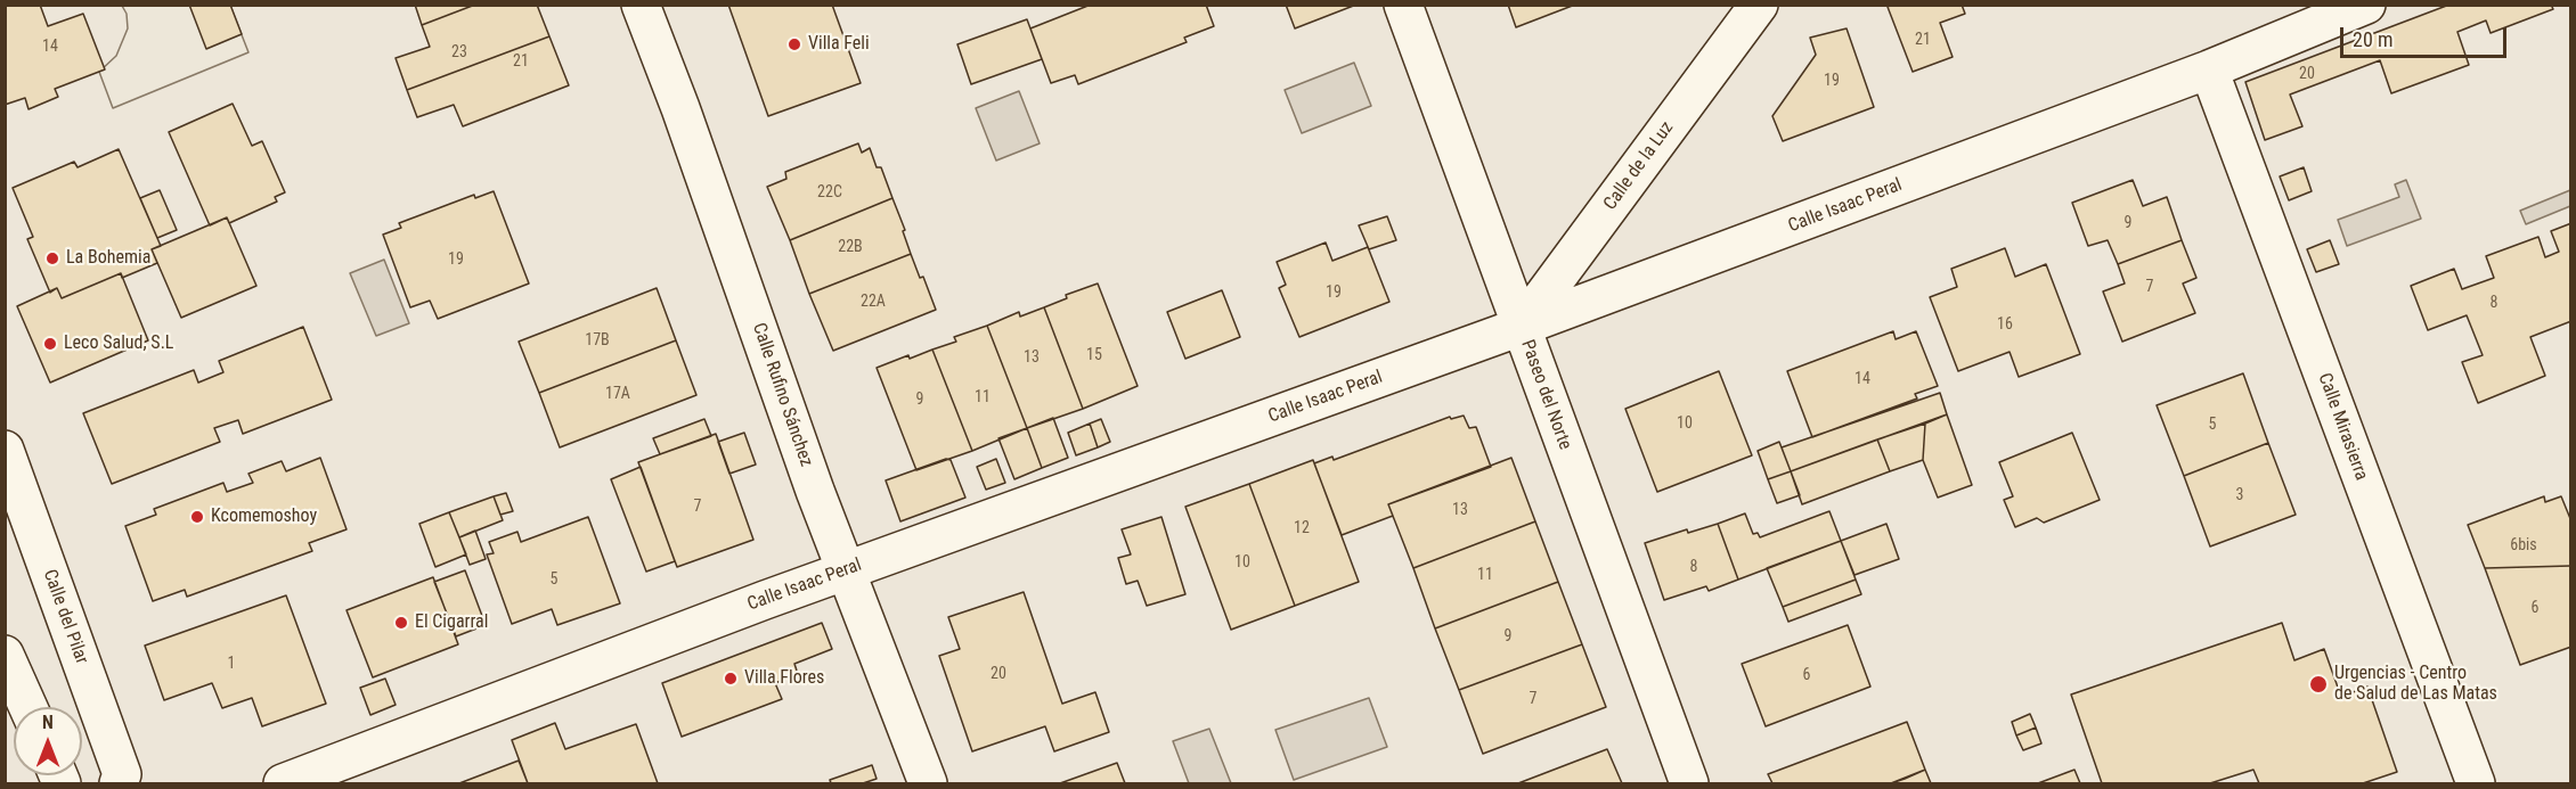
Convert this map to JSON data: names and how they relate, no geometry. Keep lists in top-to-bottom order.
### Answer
{
  "streets": {
    "street": [
      "Calle de la Luz",
      "Calle Isaac Peral",
      "Calle Rufino Sánchez",
      "Paseo del Norte",
      "Calle Mirasierra",
      "Calle del Pilar"
    ]
  },
  "crossings": [
    ["Calle de la Luz", "Calle Isaac Peral"],
    ["Calle de la Luz", "Paseo del Norte"],
    ["Calle Isaac Peral", "Calle Rufino Sánchez"],
    ["Calle Isaac Peral", "Paseo del Norte"],
    ["Calle Isaac Peral", "Calle Mirasierra"]
  ],
  "places": [
    "Villa Feli",
    "La Bohemia",
    "Leco Salud, S.L",
    "Kcomemoshoy",
    "El Cigarral",
    "Villa Flores",
    "Urgencias - Centro de Salud de Las Matas"
  ],
  "house_numbers": [
    "21",
    "14",
    "23",
    "21",
    "20",
    "19",
    "22C",
    "9",
    "22B",
    "19",
    "7",
    "19",
    "22A",
    "8",
    "16",
    "17B",
    "15",
    "13",
    "14",
    "17A",
    "11",
    "9",
    "10",
    "5",
    "3",
    "7",
    "13",
    "12",
    "6bis",
    "10",
    "8",
    "11",
    "5",
    "6",
    "9",
    "1",
    "20",
    "6",
    "7"
  ],
  "scale_bar": "20 m",
  "north": "top"
}
